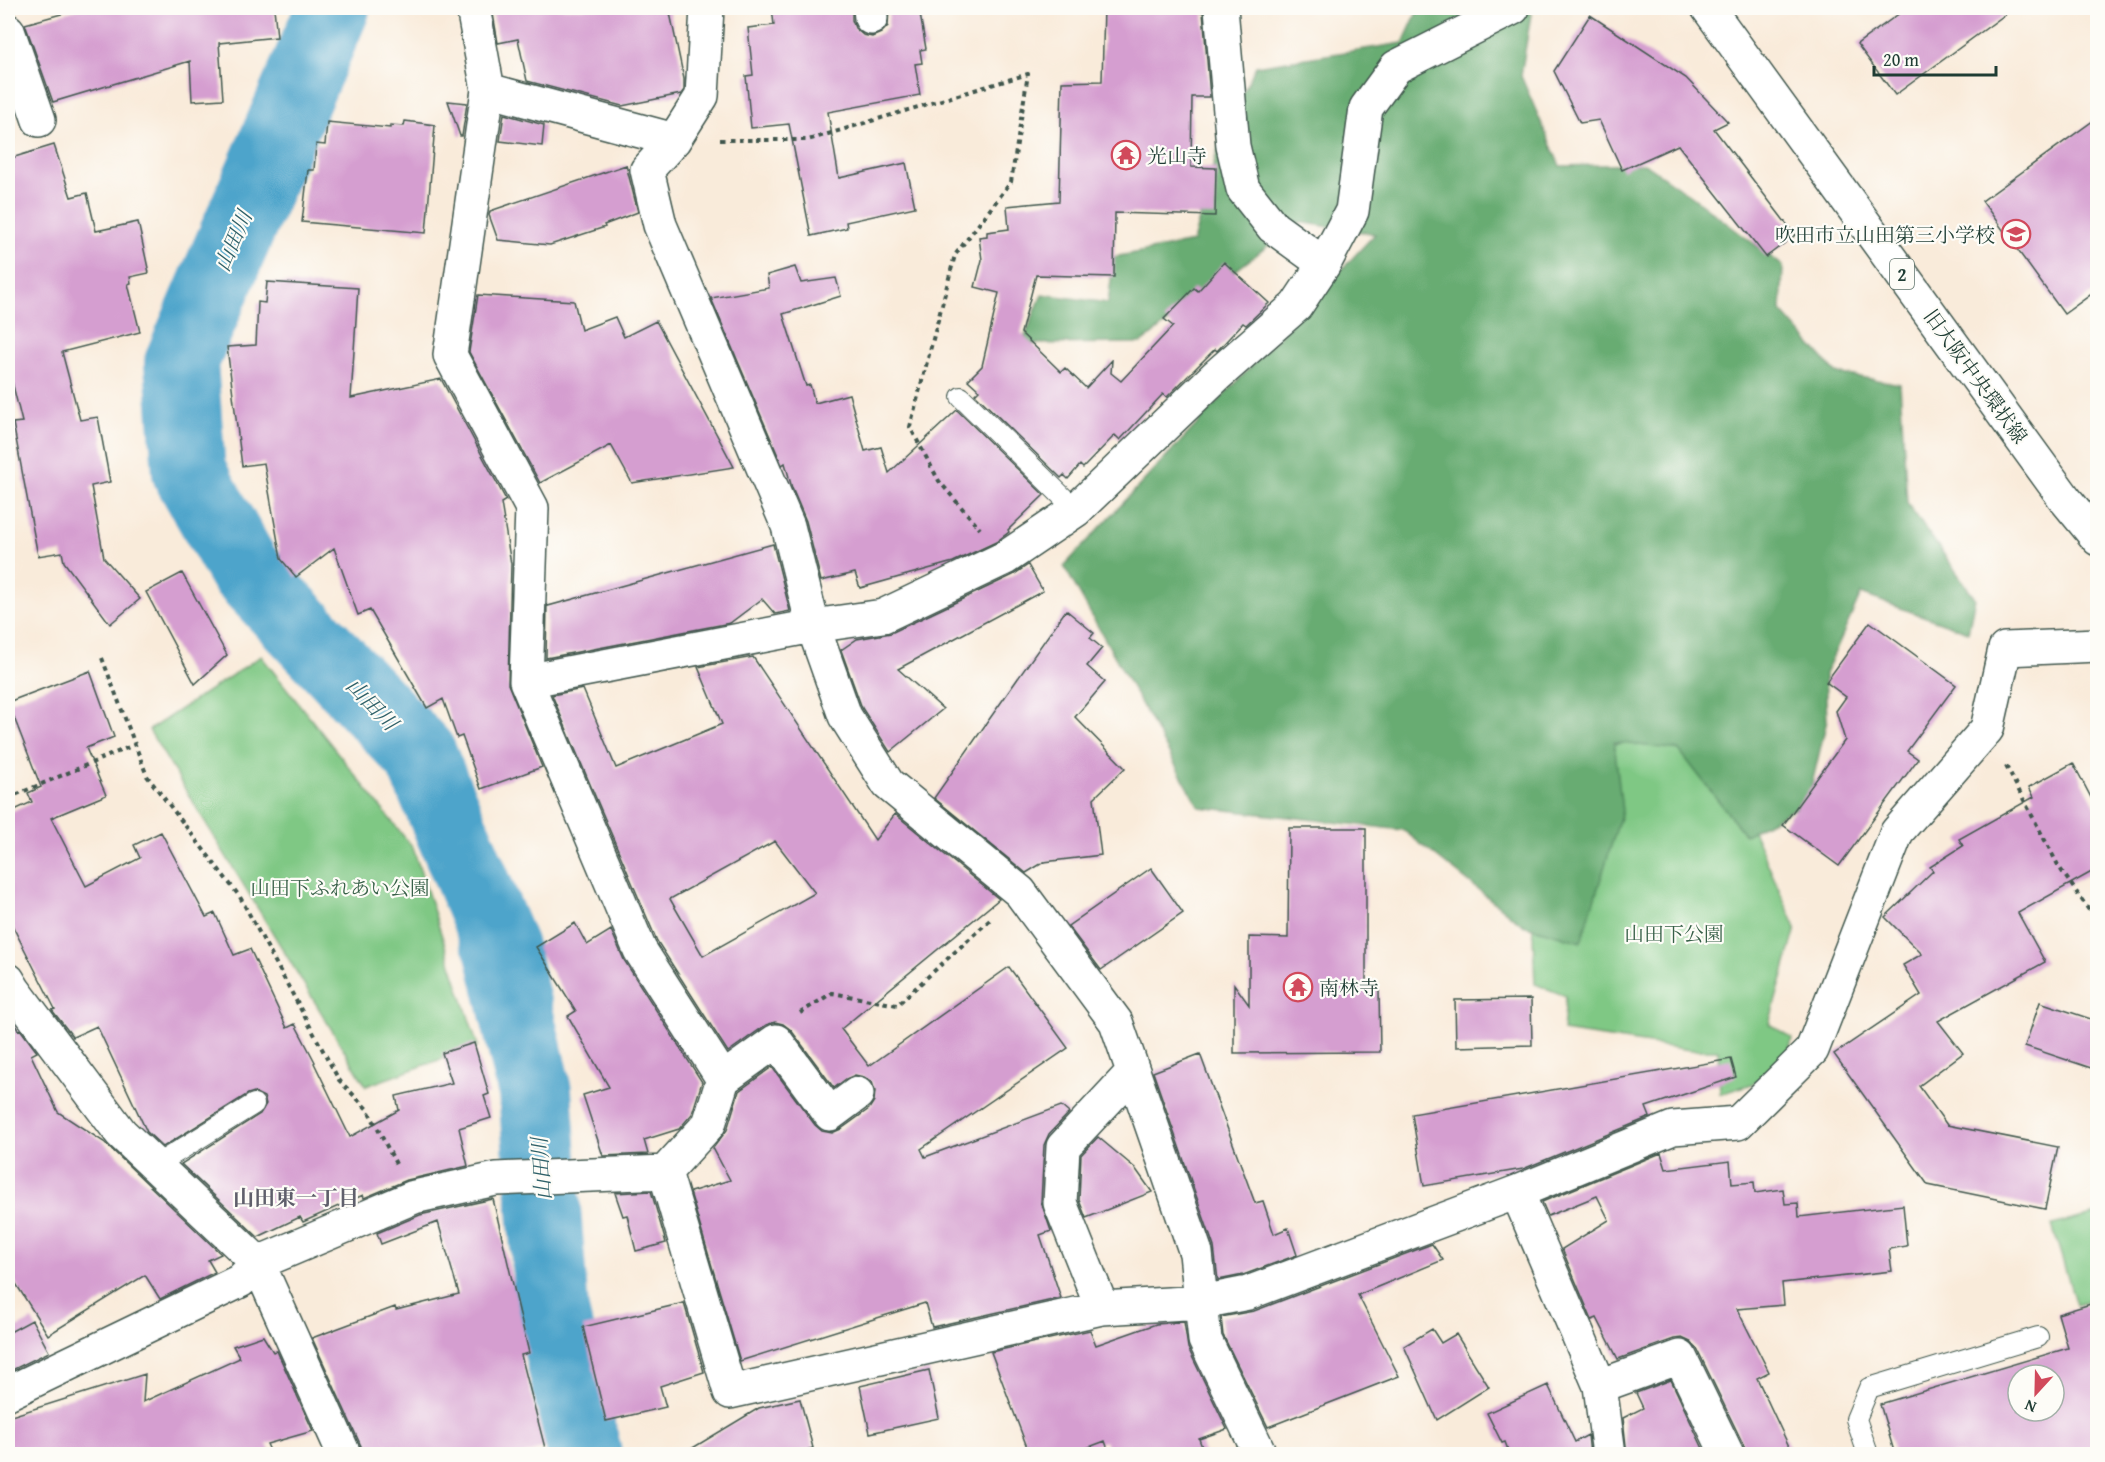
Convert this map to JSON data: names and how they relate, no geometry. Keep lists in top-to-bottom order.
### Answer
{
  "streets": {
    "street": ["2", "旧大阪中央環状線"]
  },
  "districts": ["山田東一丁目"],
  "water": ["山田川"],
  "parks": ["山田下ふれあい公園", "山田下公園"],
  "places": {
    "temple": ["光山寺", "南林寺"],
    "school or university": ["吹田市立山田第三小学校"]
  },
  "scale_bar": "20 m",
  "north": "bottom"
}
